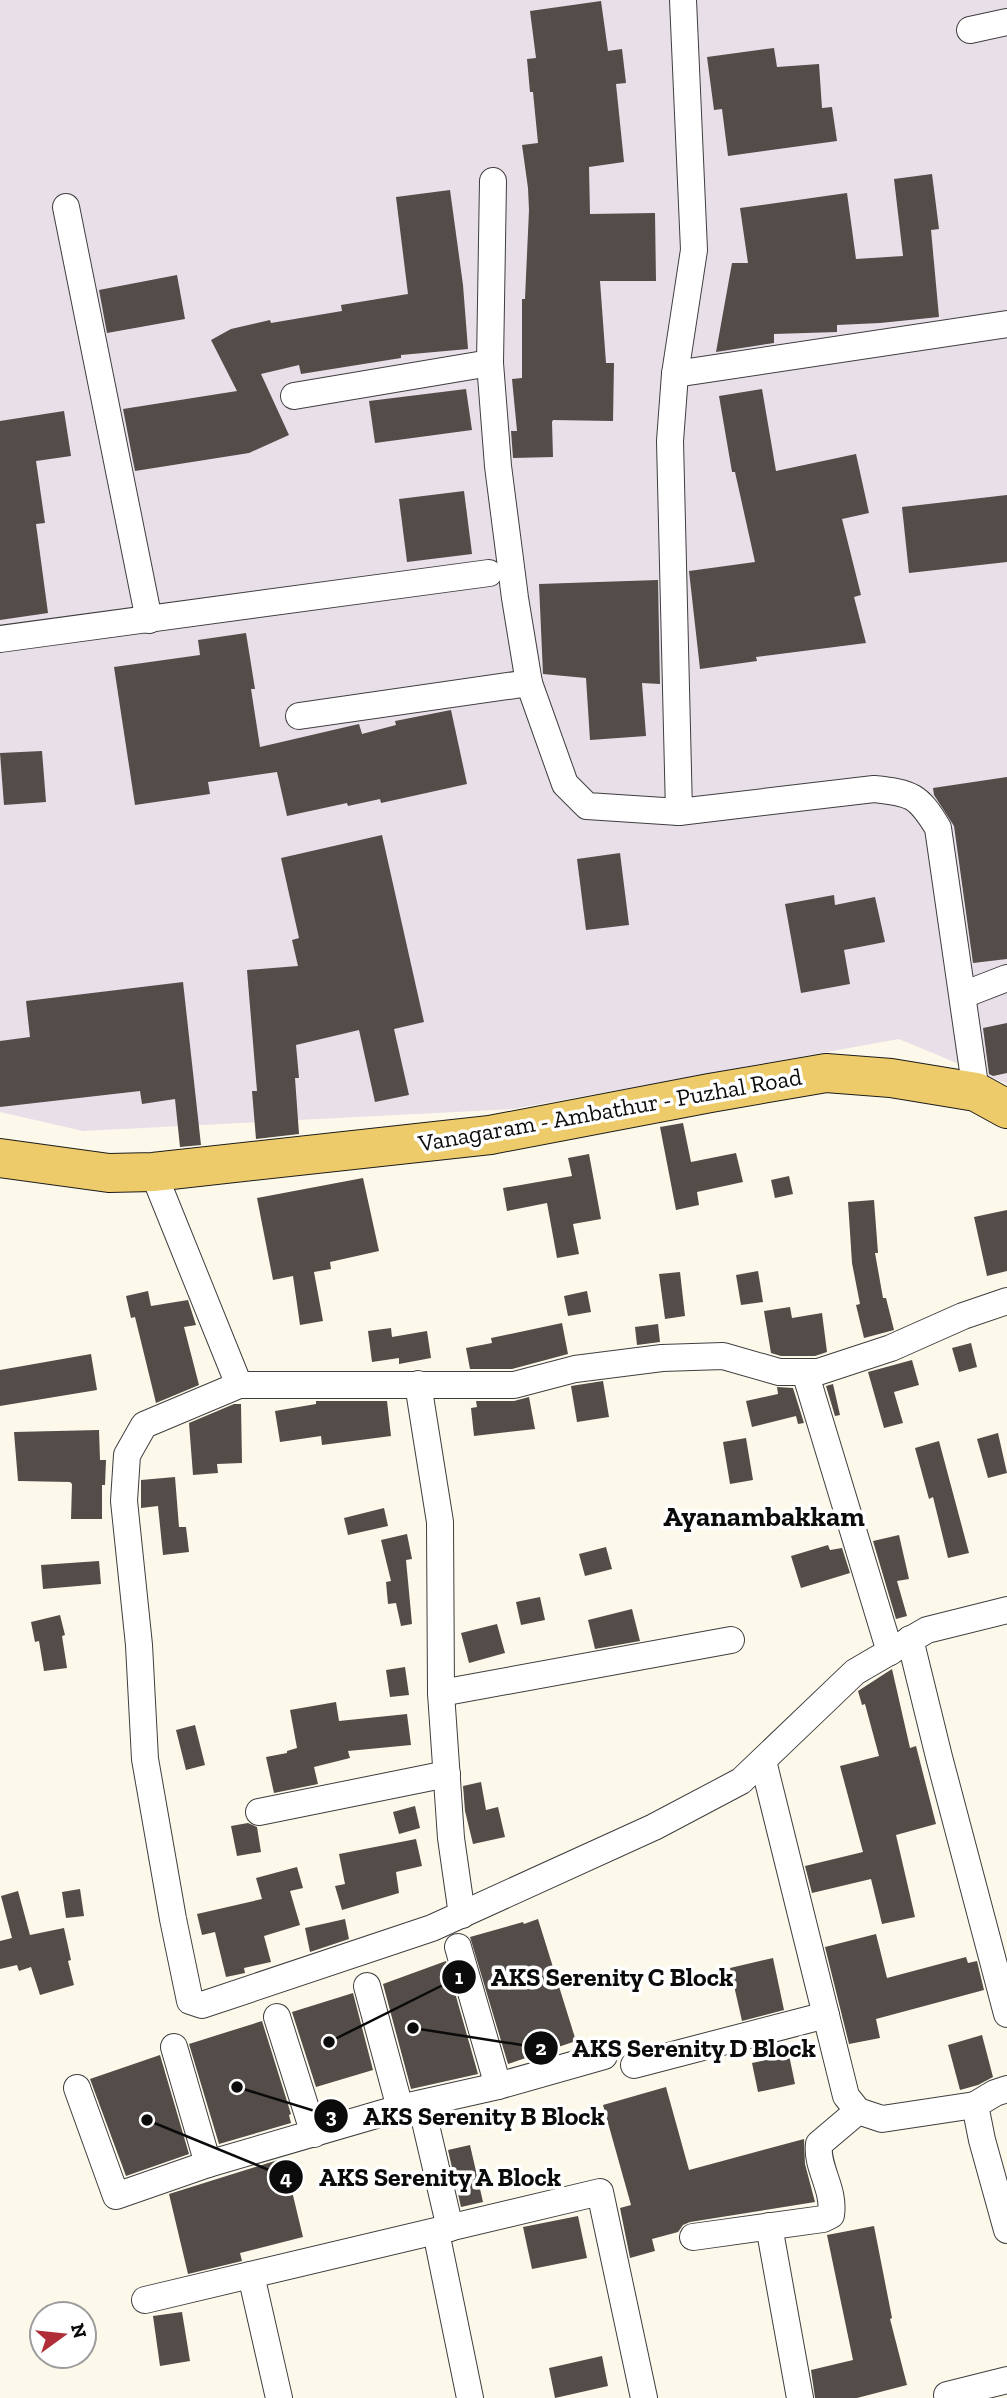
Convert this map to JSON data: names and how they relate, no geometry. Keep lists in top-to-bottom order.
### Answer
{
  "streets": {
    "main road": ["Vanagaram - Ambathur - Puzhal Road"]
  },
  "districts": ["Ayanambakkam"],
  "places": [
    "AKS Serenity D Block",
    "AKS Serenity C Block",
    "AKS Serenity B Block",
    "AKS Serenity A Block"
  ],
  "north": "right"
}
